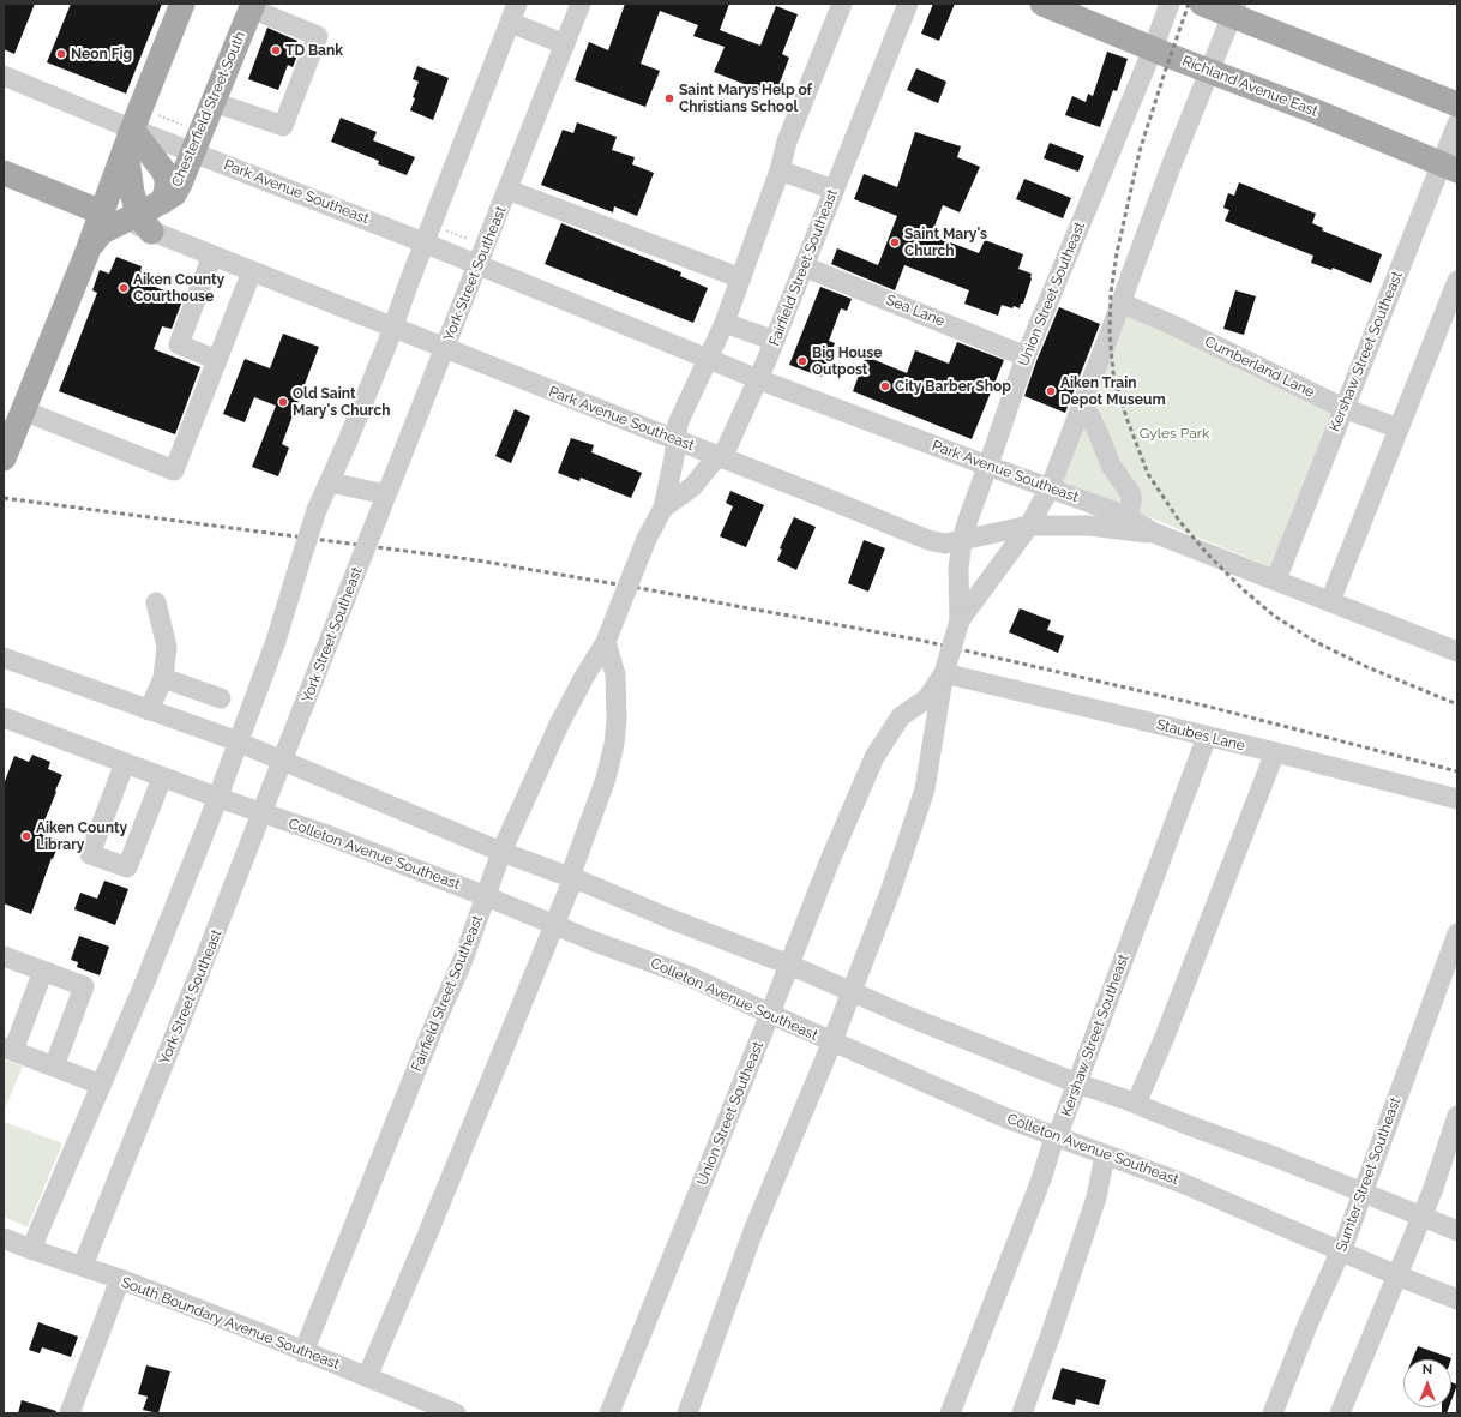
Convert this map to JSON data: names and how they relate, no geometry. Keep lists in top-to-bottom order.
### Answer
{
  "streets": {
    "main road": ["Richland Avenue East", "Chesterfield Street South"],
    "street": [
      "Park Avenue Southeast",
      "Fairfield Street Southeast",
      "York Street Southeast",
      "Union Street Southeast",
      "Sea Lane",
      "Kershaw Street Southeast",
      "Cumberland Lane",
      "Staubes Lane",
      "Colleton Avenue Southeast",
      "Sumter Street Southeast",
      "South Boundary Avenue Southeast"
    ]
  },
  "crossings": [
    ["Richland Avenue East", "Union Street Southeast"],
    ["Richland Avenue East", "Kershaw Street Southeast"],
    ["Chesterfield Street South", "Park Avenue Southeast"],
    ["Park Avenue Southeast", "Fairfield Street Southeast"],
    ["Park Avenue Southeast", "York Street Southeast"],
    ["Park Avenue Southeast", "Union Street Southeast"],
    ["Park Avenue Southeast", "Kershaw Street Southeast"],
    ["Fairfield Street Southeast", "Sea Lane"],
    ["Fairfield Street Southeast", "Colleton Avenue Southeast"],
    ["Fairfield Street Southeast", "South Boundary Avenue Southeast"],
    ["York Street Southeast", "Colleton Avenue Southeast"],
    ["York Street Southeast", "South Boundary Avenue Southeast"],
    ["Union Street Southeast", "Sea Lane"],
    ["Union Street Southeast", "Cumberland Lane"],
    ["Union Street Southeast", "Staubes Lane"],
    ["Union Street Southeast", "Colleton Avenue Southeast"],
    ["Kershaw Street Southeast", "Cumberland Lane"],
    ["Kershaw Street Southeast", "Staubes Lane"],
    ["Kershaw Street Southeast", "Colleton Avenue Southeast"],
    ["Colleton Avenue Southeast", "Sumter Street Southeast"]
  ],
  "parks": ["Gyles Park"],
  "places": [
    "TD Bank",
    "Neon Fig",
    "Saint Marys Help of Christians School",
    "Saint Mary's Church",
    "Aiken County Courthouse",
    "Big House Outpost",
    "City Barber Shop",
    "Aiken Train Depot Museum",
    "Old Saint Mary's Church",
    "Aiken County Library"
  ],
  "north": "top"
}
